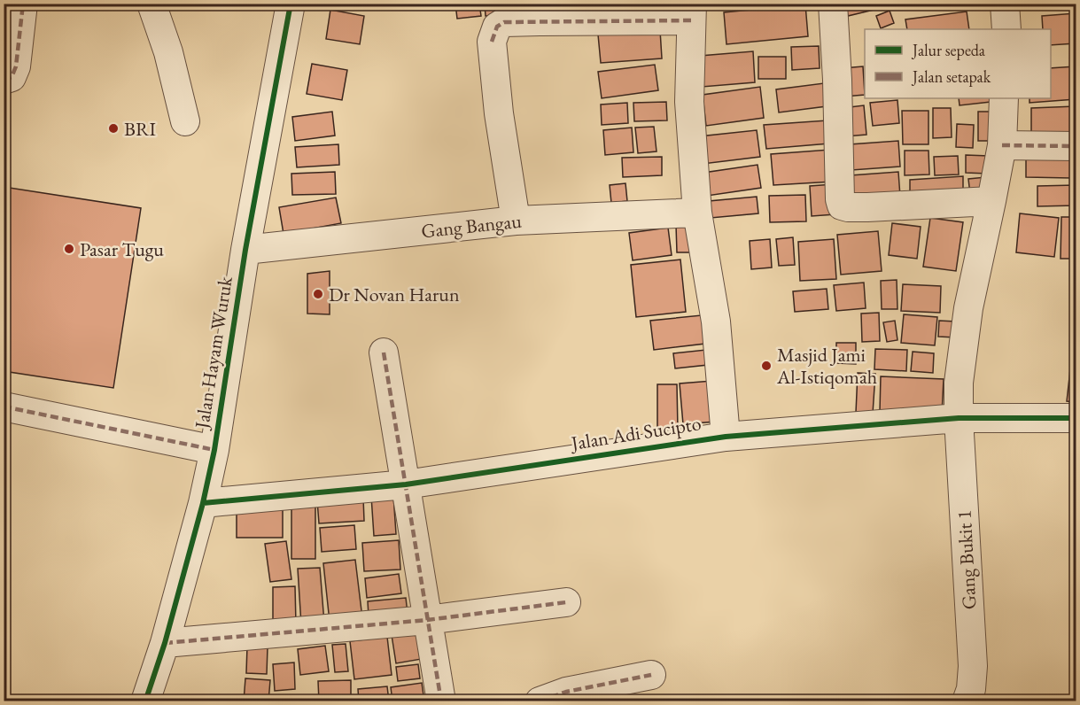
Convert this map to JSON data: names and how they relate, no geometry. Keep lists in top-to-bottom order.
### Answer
{
  "streets": {
    "street": [
      "Gang Bangau",
      "Jalan Hayam Wuruk",
      "Jalan Adi Sucipto",
      "Gang Bukit 1"
    ]
  },
  "crossings": [
    ["Gang Bangau", "Jalan Hayam Wuruk"],
    ["Jalan Hayam Wuruk", "Jalan Adi Sucipto"],
    ["Jalan Adi Sucipto", "Gang Bukit 1"]
  ],
  "places": [
    "BRI",
    "Pasar Tugu",
    "Dr Novan Harun",
    "Masjid Jami Al-Istiqomah"
  ],
  "legend": ["Jalur sepeda", "Jalan setapak"]
}
